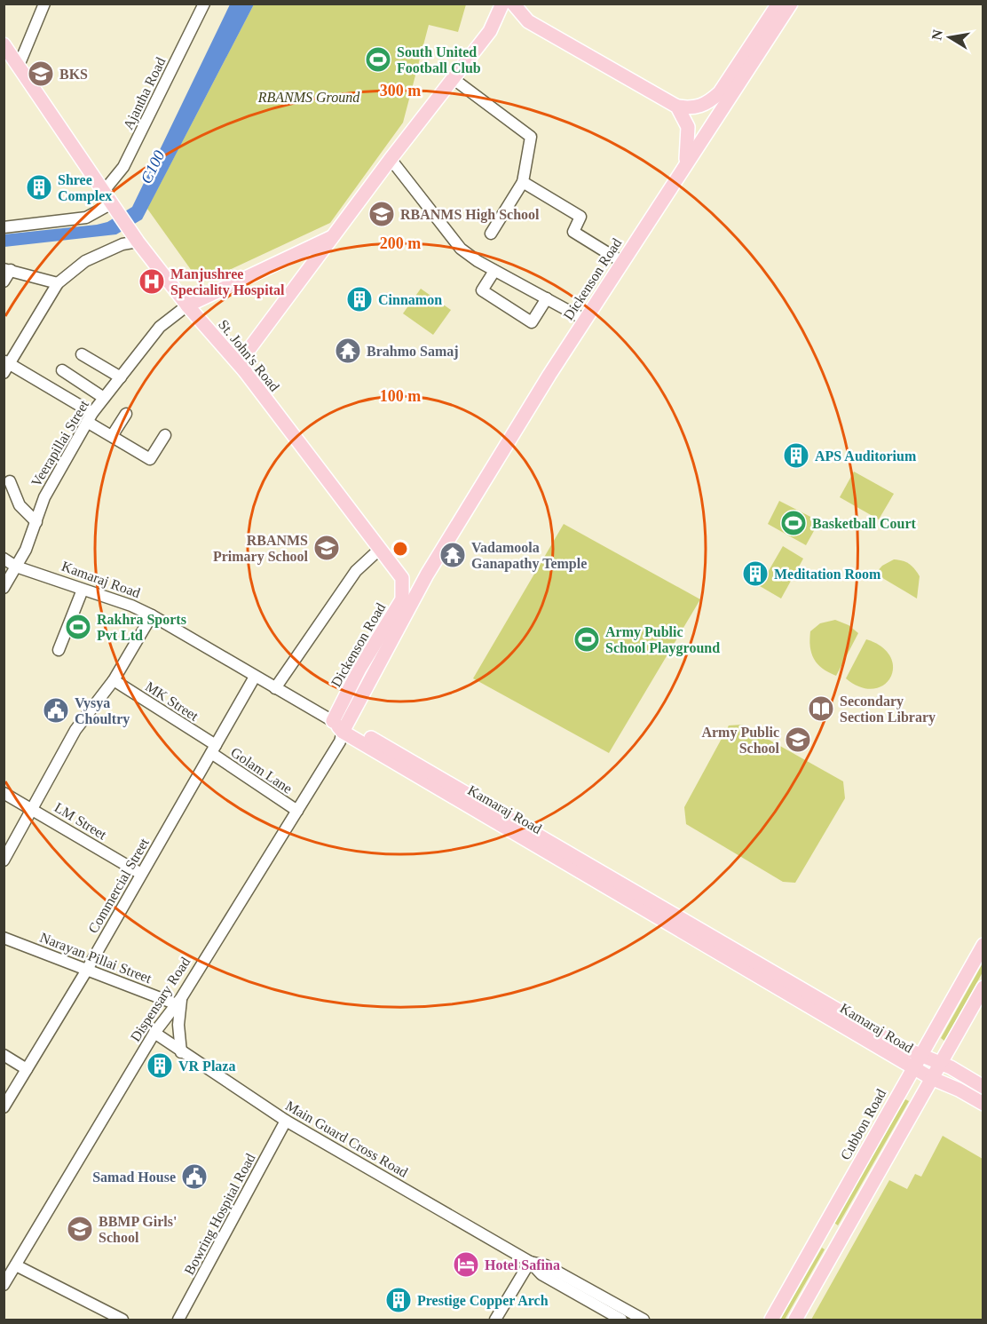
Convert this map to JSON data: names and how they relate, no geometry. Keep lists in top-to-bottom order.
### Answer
{
  "streets": {
    "main road": [
      "Dickenson Road",
      "St. John's Road",
      "Kamaraj Road",
      "Cubbon Road"
    ],
    "street": [
      "Ajantha Road",
      "Veerapillai Street",
      "MK Street",
      "Golam Lane",
      "LM Street",
      "Commercial Street",
      "Narayan Pillai Street",
      "Dispensary Road",
      "Main Guard Cross Road",
      "Bowring Hospital Road"
    ]
  },
  "crossings": [
    ["Ajantha Road", "St. John's Road"],
    ["Dickenson Road", "St. John's Road"],
    ["Dickenson Road", "Kamaraj Road"],
    ["Dickenson Road", "Dispensary Road"],
    ["St. John's Road", "Veerapillai Street"],
    ["Veerapillai Street", "Kamaraj Road"],
    ["Kamaraj Road", "Commercial Street"],
    ["Kamaraj Road", "Dispensary Road"],
    ["Kamaraj Road", "Cubbon Road"],
    ["MK Street", "Golam Lane"],
    ["MK Street", "Commercial Street"],
    ["Golam Lane", "Commercial Street"],
    ["Golam Lane", "Dispensary Road"],
    ["LM Street", "Commercial Street"],
    ["Commercial Street", "Narayan Pillai Street"],
    ["Narayan Pillai Street", "Dispensary Road"],
    ["Dispensary Road", "Main Guard Cross Road"],
    ["Main Guard Cross Road", "Bowring Hospital Road"]
  ],
  "water": ["C100"],
  "parks": ["RBANMS Ground"],
  "places": {
    "sports": [
      "South United Football Club",
      "Basketball Court",
      "Rakhra Sports Pvt Ltd",
      "Army Public School Playground"
    ],
    "school or university": [
      "BKS",
      "RBANMS High School",
      "RBANMS Primary School",
      "Army Public School",
      "BBMP Girls' School"
    ],
    "building": [
      "Shree Complex",
      "Cinnamon",
      "APS Auditorium",
      "Meditation Room",
      "VR Plaza",
      "Prestige Copper Arch"
    ],
    "hospital": ["Manjushree Speciality Hospital"],
    "temple": ["Brahmo Samaj", "Vadamoola Ganapathy Temple"],
    "library": ["Secondary Section Library"],
    "public building": ["Vysya Choultry", "Samad House"],
    "hotel": ["Hotel Safina"]
  },
  "north": "left",
  "rings": ["300 m", "200 m", "100 m"]
}
